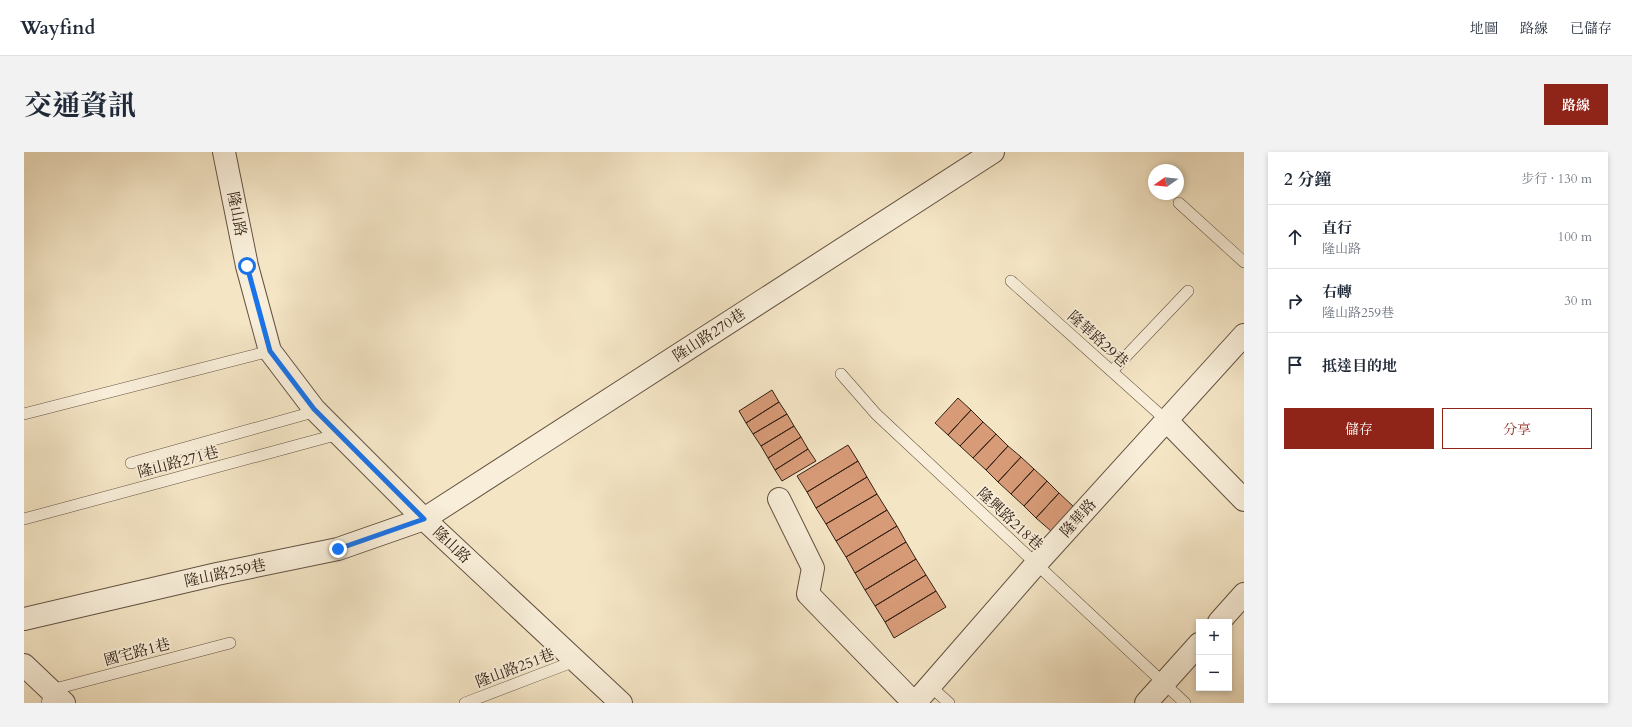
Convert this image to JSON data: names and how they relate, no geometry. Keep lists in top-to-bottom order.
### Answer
{
  "streets": {
    "street": [
      "隆山路",
      "隆山路270巷",
      "隆華路",
      "隆山路259巷"
    ],
    "lane": [
      "隆華路29巷",
      "隆山路271巷",
      "隆興路218巷",
      "國宅路1巷",
      "隆山路251巷"
    ]
  },
  "crossings": [
    ["隆山路", "隆山路270巷"],
    ["隆山路", "隆山路271巷"],
    ["隆山路", "隆山路259巷"],
    ["隆山路", "隆山路251巷"],
    ["隆山路270巷", "隆山路259巷"],
    ["隆華路29巷", "隆華路"],
    ["隆華路", "隆興路218巷"]
  ],
  "north": "left",
  "page": {
    "header": "Wayfind",
    "nav": ["地圖", "路線", "已儲存"],
    "title": "交通資訊",
    "buttons": [
      "路線",
      ["儲存", "分享"]
    ],
    "heading": ["2 分鐘", "步行 · 130 m"],
    "list": [
      ["直行", "隆山路", "100 m"],
      ["右轉", "隆山路259巷", "30 m"],
      "抵達目的地"
    ],
    "map_buttons": ["+", "−"]
  }
}
